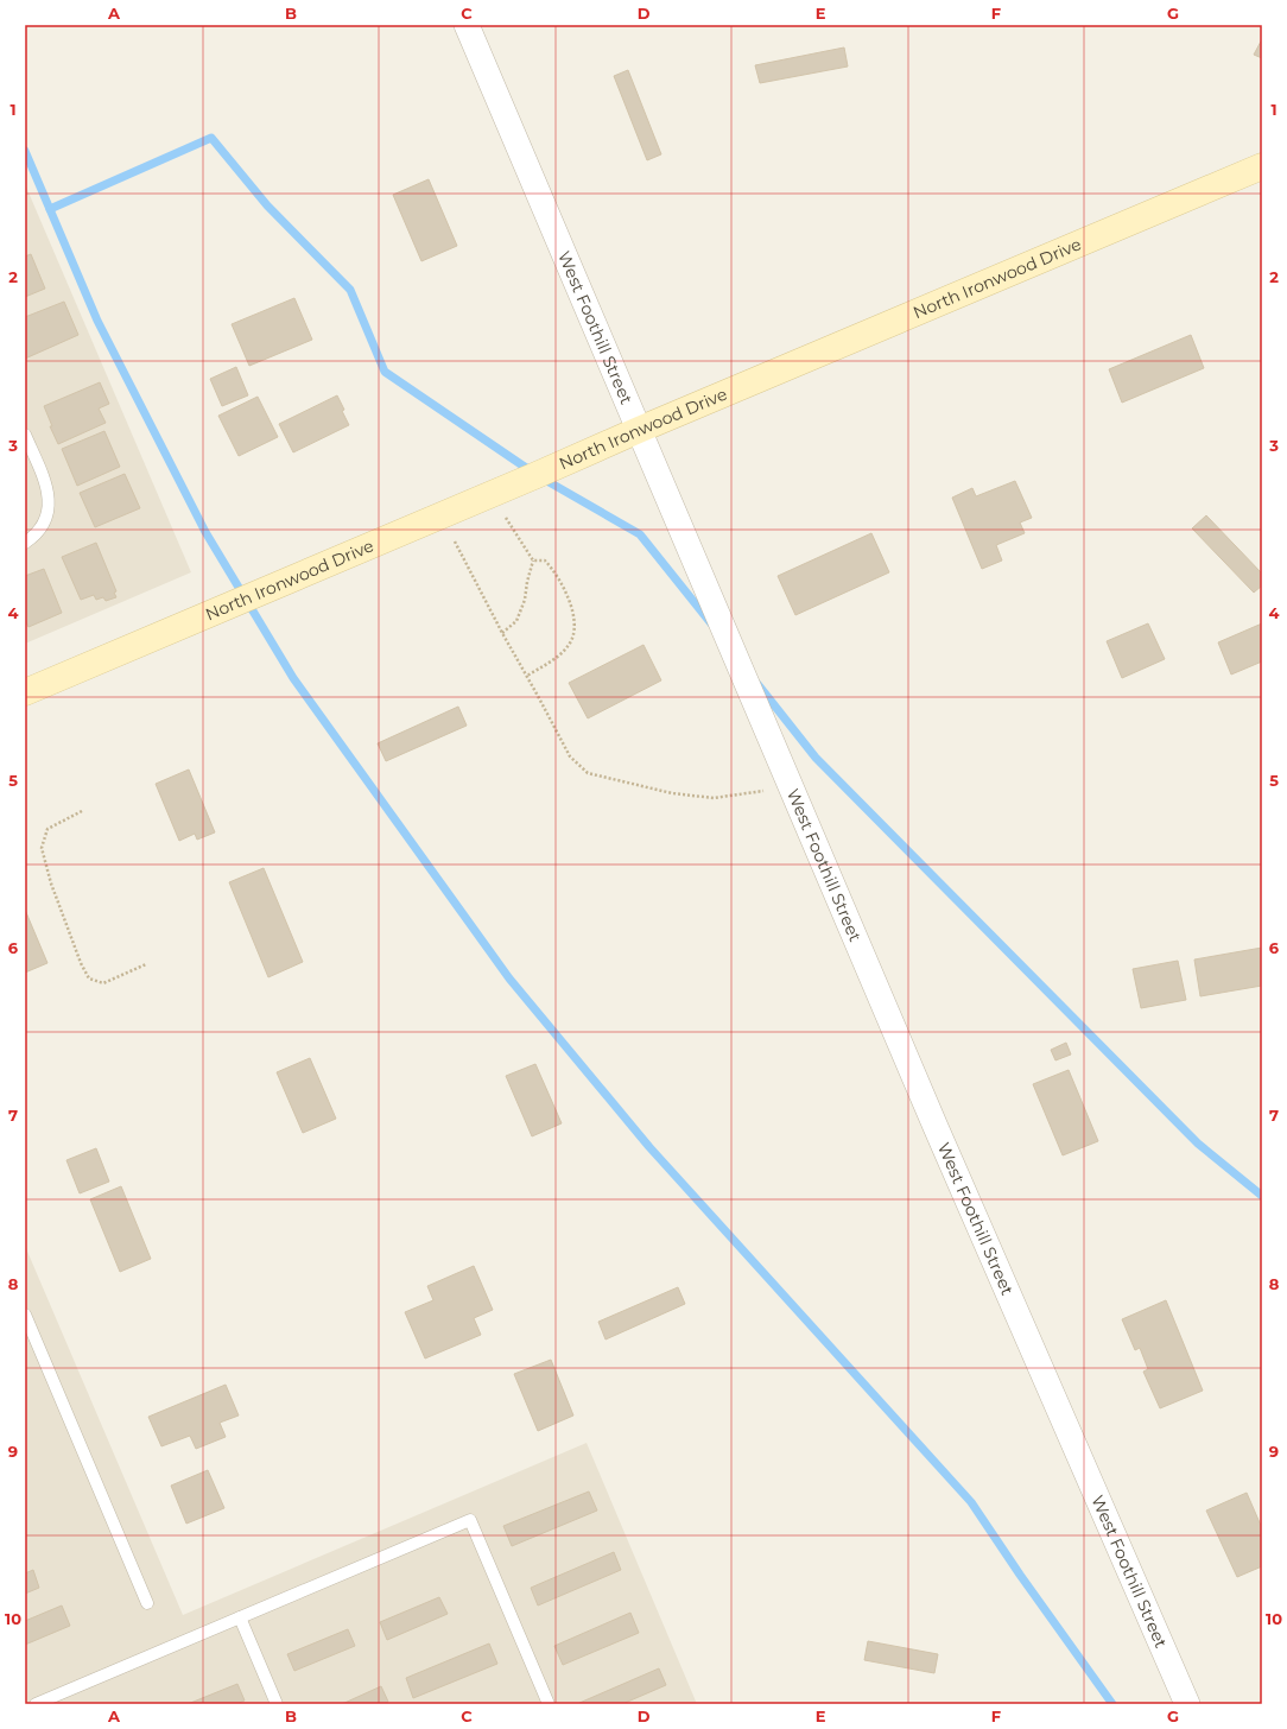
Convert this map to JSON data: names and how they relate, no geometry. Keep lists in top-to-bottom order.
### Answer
{
  "streets": {
    "street": ["North Ironwood Drive", "West Foothill Street"]
  },
  "crossings": [
    ["North Ironwood Drive", "West Foothill Street"]
  ],
  "grid": {
    "columns": [
      "A",
      "B",
      "C",
      "D",
      "E",
      "F",
      "G"
    ],
    "rows": [
      "1",
      "2",
      "3",
      "4",
      "5",
      "6",
      "7",
      "8",
      "9",
      "10"
    ]
  }
}
